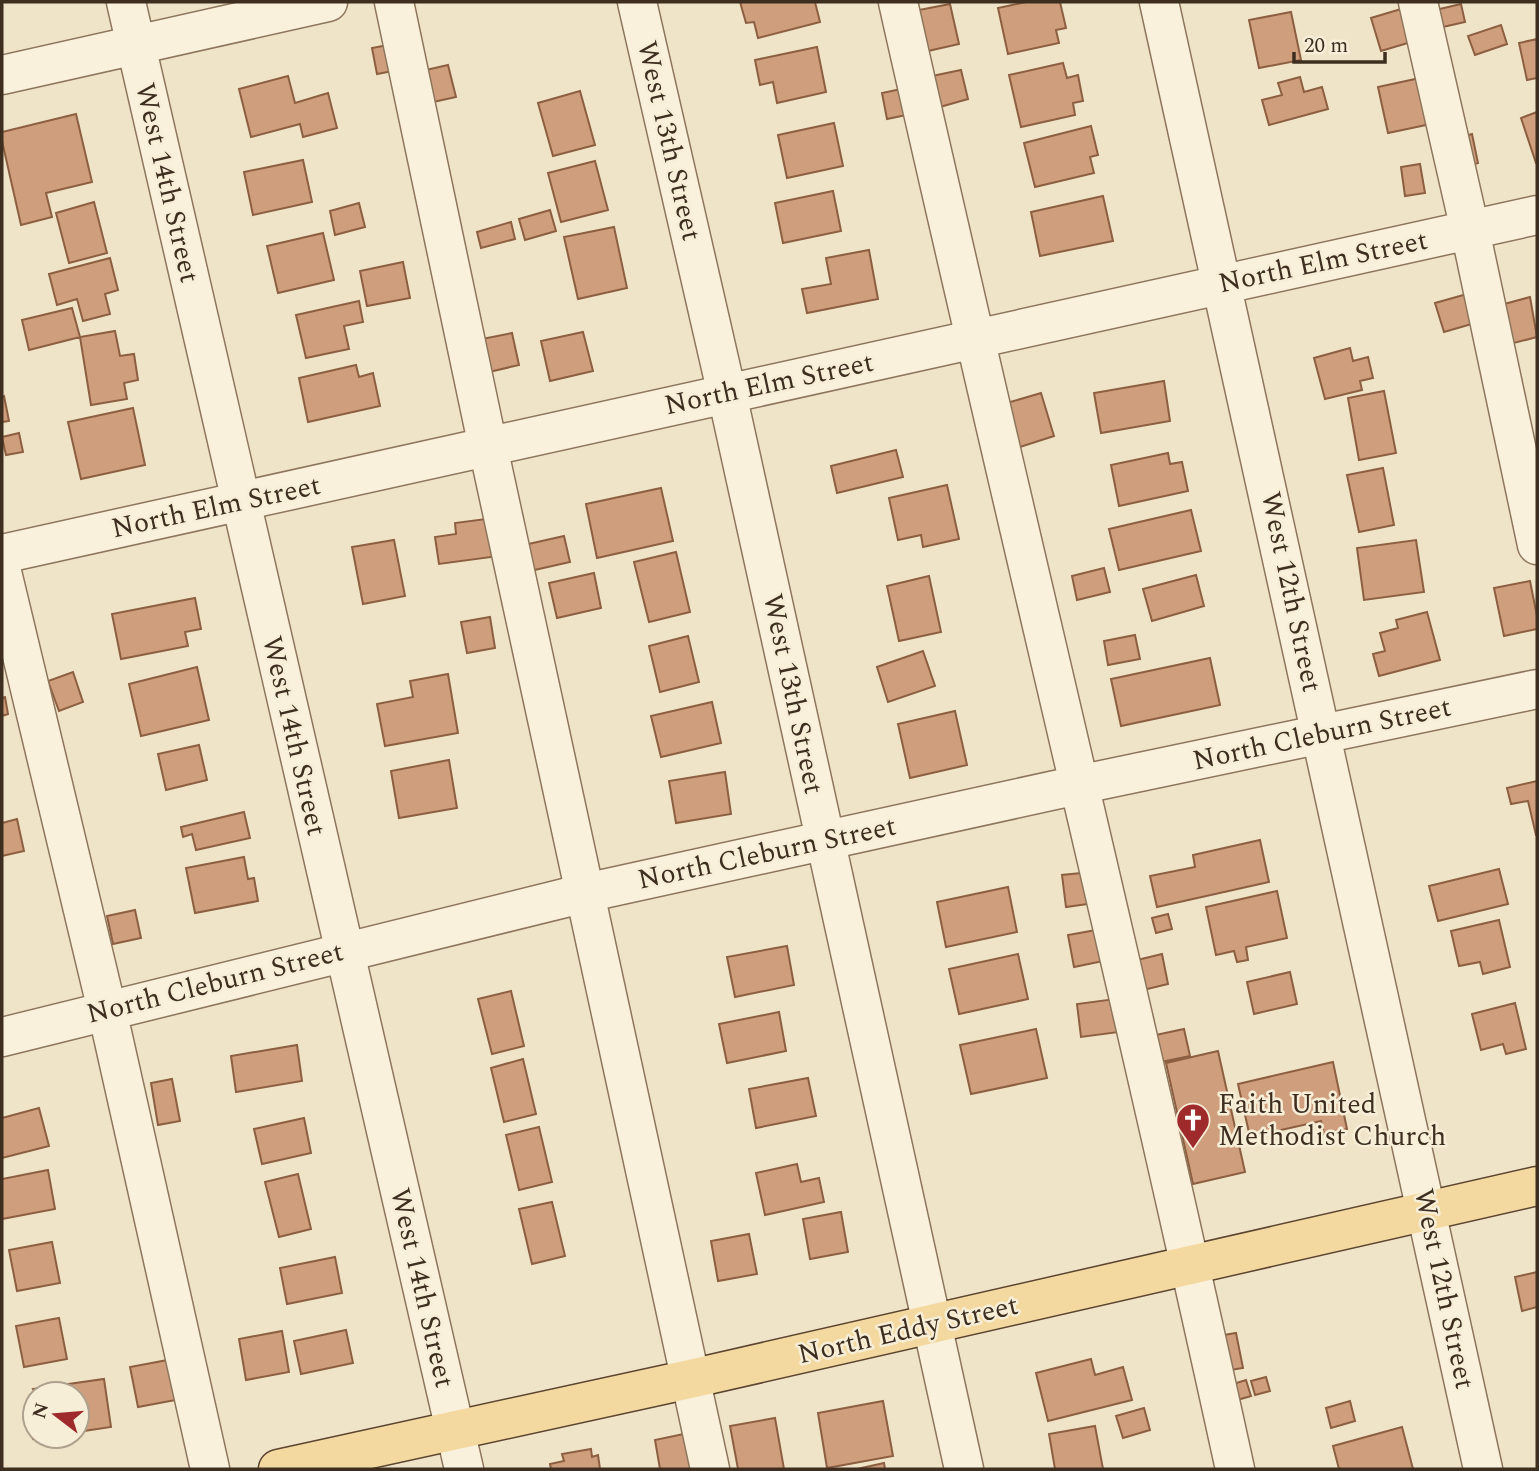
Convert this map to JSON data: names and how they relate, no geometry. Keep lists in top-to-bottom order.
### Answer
{
  "streets": {
    "main road": ["North Eddy Street"],
    "street": [
      "West 13th Street",
      "West 14th Street",
      "North Elm Street",
      "West 12th Street",
      "North Cleburn Street"
    ]
  },
  "crossings": [
    ["West 13th Street", "North Elm Street"],
    ["West 13th Street", "North Cleburn Street"],
    ["West 13th Street", "North Eddy Street"],
    ["West 14th Street", "North Elm Street"],
    ["West 14th Street", "North Cleburn Street"],
    ["West 14th Street", "North Eddy Street"],
    ["North Elm Street", "West 12th Street"],
    ["West 12th Street", "North Cleburn Street"],
    ["West 12th Street", "North Eddy Street"]
  ],
  "places": {
    "church": ["Faith United Methodist Church"]
  },
  "scale_bar": "20 m",
  "north": "left"
}
